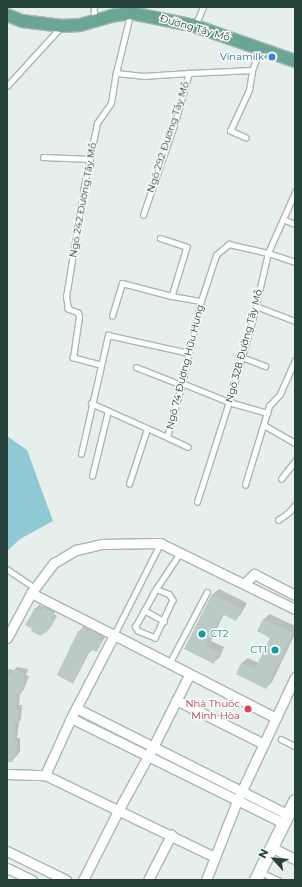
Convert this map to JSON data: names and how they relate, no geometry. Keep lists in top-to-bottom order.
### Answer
{
  "streets": {
    "main road": ["Đường Tây Mỗ"],
    "lane": [
      "Ngõ 292 Đường Tây Mỗ",
      "Ngõ 242 Đường Tây Mỗ",
      "Ngõ 328 Đường Tây Mỗ",
      "Ngõ 74 Đường Hữu Hưng"
    ]
  },
  "crossings": [
    ["Đường Tây Mỗ", "Ngõ 242 Đường Tây Mỗ"],
    ["Ngõ 328 Đường Tây Mỗ", "Ngõ 74 Đường Hữu Hưng"]
  ],
  "places": [
    "Vinamilk",
    "CT2",
    "CT1",
    "Nhà Thuốc Minh Hòa"
  ],
  "north": "top left"
}
